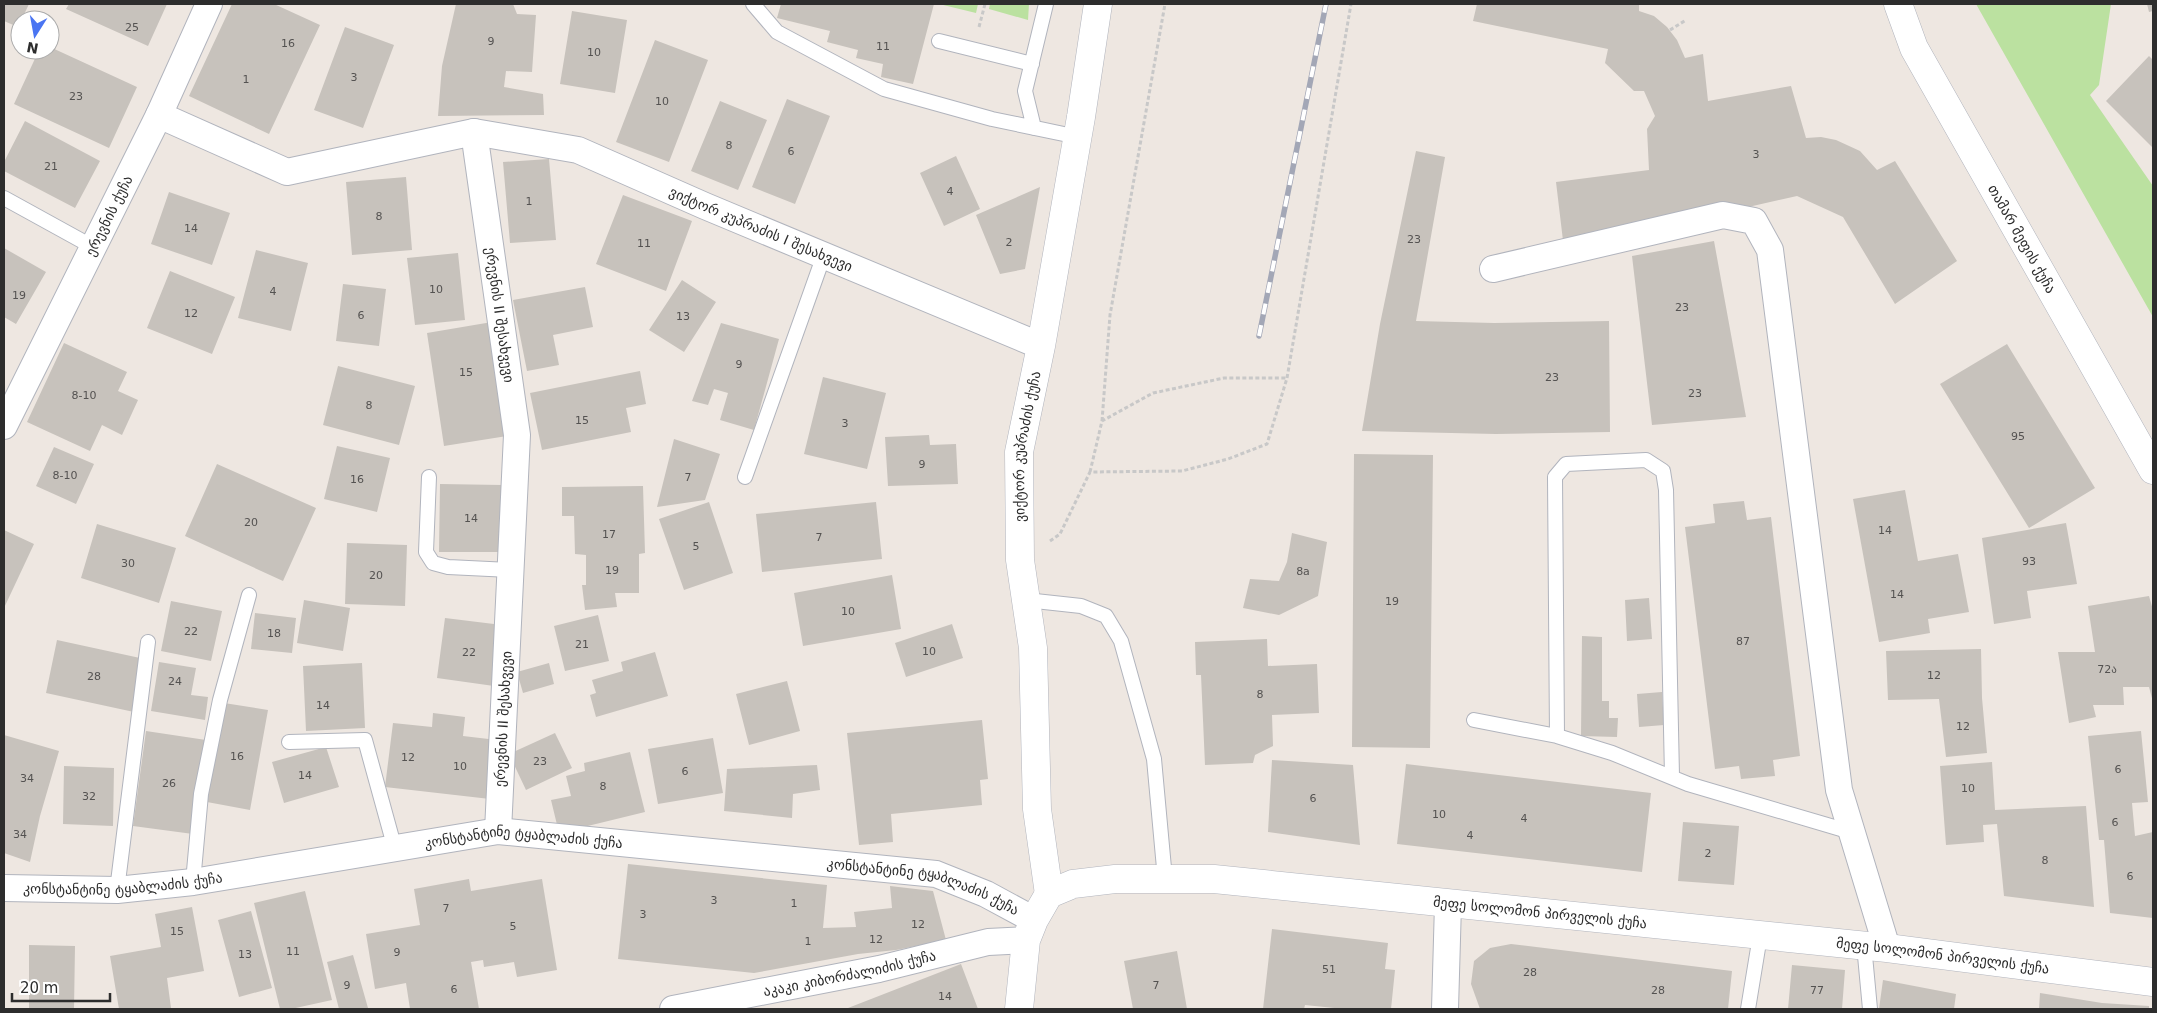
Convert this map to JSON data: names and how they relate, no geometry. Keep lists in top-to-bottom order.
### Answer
{
  "streets": {
    "main road": ["თამარ მეფის ქუჩა", "ვიქტორ კუპრაძის ქუჩა", "მეფე სოლომონ პირველის ქუჩა"],
    "street": [
      "ერევნის ქუჩა",
      "ვიქტორ კუპრაძის I შესახვევი",
      "ერევნის II შესახვევი",
      "კონსტანტინე ტყაბლაძის ქუჩა",
      "აკაკი კიბორძალიძის ქუჩა"
    ]
  },
  "crossings": [
    ["ვიქტორ კუპრაძის I შესახვევი", "ერევნის II შესახვევი"],
    ["ვიქტორ კუპრაძის I შესახვევი", "ვიქტორ კუპრაძის ქუჩა"],
    ["ერევნის II შესახვევი", "კონსტანტინე ტყაბლაძის ქუჩა"],
    ["ვიქტორ კუპრაძის ქუჩა", "მეფე სოლომონ პირველის ქუჩა"],
    ["კონსტანტინე ტყაბლაძის ქუჩა", "აკაკი კიბორძალიძის ქუჩა"]
  ],
  "house_numbers": [
    "25",
    "9",
    "16",
    "11",
    "10",
    "3",
    "1",
    "23",
    "10",
    "8",
    "6",
    "3",
    "21",
    "4",
    "1",
    "8",
    "14",
    "23",
    "2",
    "11",
    "10",
    "4",
    "19",
    "23",
    "12",
    "6",
    "13",
    "9",
    "15",
    "23",
    "23",
    "8-10",
    "8",
    "15",
    "3",
    "95",
    "9",
    "8-10",
    "7",
    "16",
    "14",
    "20",
    "14",
    "17",
    "7",
    "5",
    "93",
    "30",
    "19",
    "8a",
    "20",
    "14",
    "19",
    "10",
    "22",
    "18",
    "87",
    "21",
    "10",
    "22",
    "72ა",
    "12",
    "28",
    "24",
    "8",
    "14",
    "12",
    "16",
    "12",
    "23",
    "10",
    "6",
    "6",
    "14",
    "34",
    "26",
    "8",
    "10",
    "32",
    "6",
    "10",
    "4",
    "6",
    "34",
    "4",
    "2",
    "8",
    "6",
    "3",
    "1",
    "7",
    "3",
    "12",
    "5",
    "15",
    "12",
    "1",
    "11",
    "9",
    "13",
    "51",
    "28",
    "9",
    "7",
    "6",
    "28",
    "77",
    "14"
  ],
  "scale_bar": "20 m",
  "north": "bottom"
}
